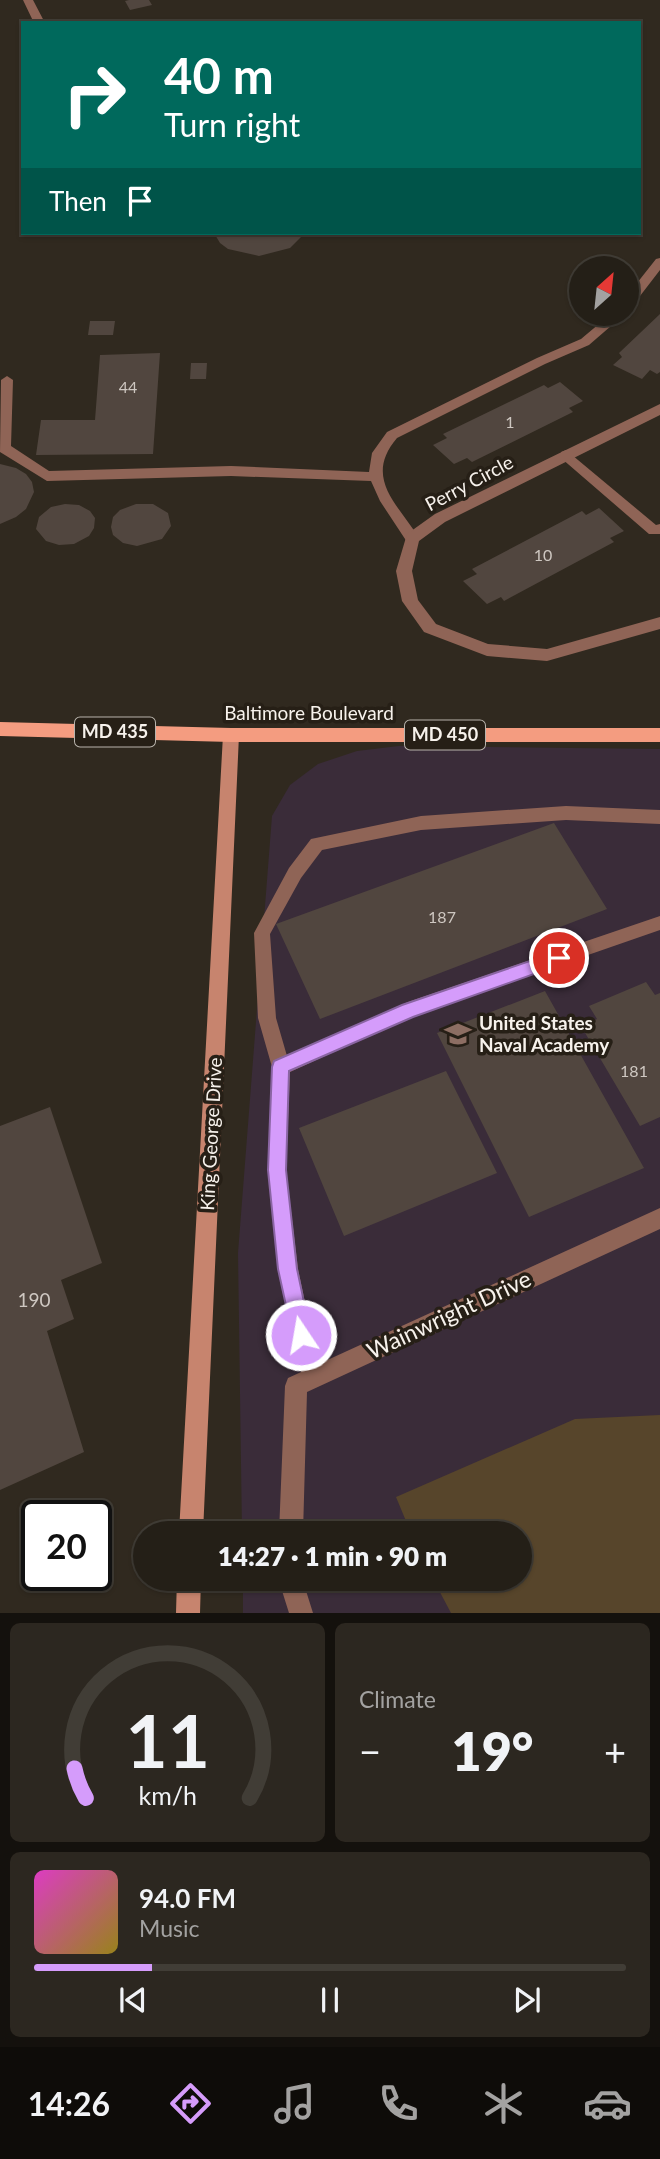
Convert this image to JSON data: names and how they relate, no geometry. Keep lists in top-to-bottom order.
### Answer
{
  "streets": {
    "main road": [
      "Baltimore Boulevard",
      "MD 435",
      "MD 450",
      "King George Drive"
    ],
    "street": ["Perry Circle", "Wainwright Drive"]
  },
  "crossings": [
    ["Baltimore Boulevard", "King George Drive"]
  ],
  "places": {
    "school or university": ["United States Naval Academy"]
  },
  "house_numbers": [
    "44",
    "1",
    "10",
    "187",
    "181",
    "190"
  ],
  "north": "top right",
  "page": {
    "turn": ["40 m", "Turn right"],
    "then": "Then",
    "limit": "20",
    "trip": "14:27 · 1 min · 90 m",
    "tile": "Climate",
    "heat": ["−", "19°", "+"],
    "song": ["94.0 FM", "Music"],
    "tabs": "14:26",
    "gauge": ["11", "km/h"]
  }
}
